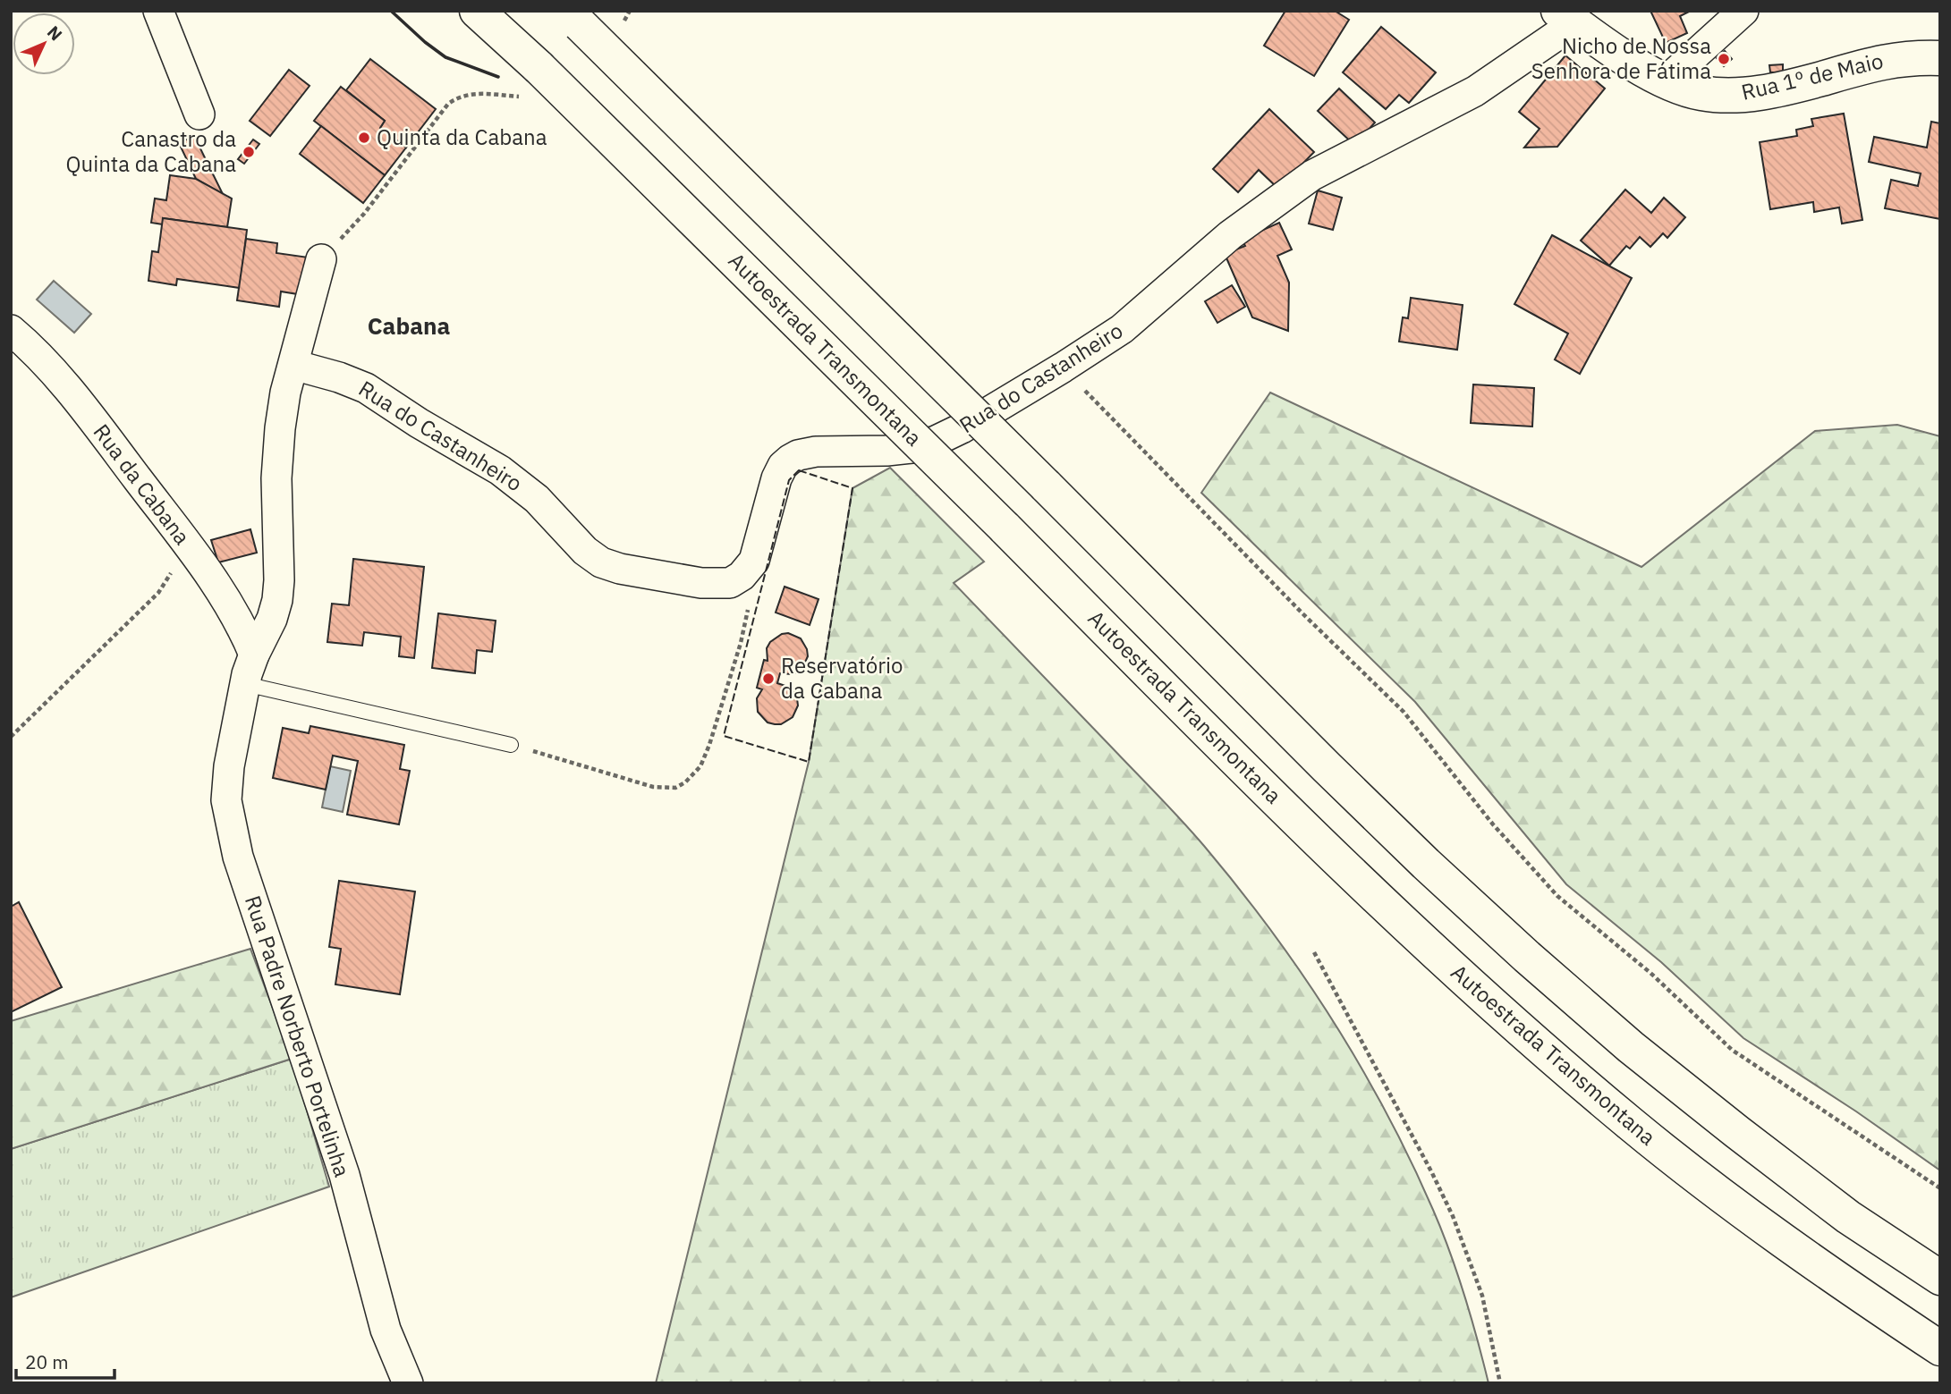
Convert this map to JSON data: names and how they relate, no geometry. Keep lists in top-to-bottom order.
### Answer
{
  "streets": {
    "main road": ["Rua 1º de Maio", "Autoestrada Transmontana"],
    "street": ["Rua do Castanheiro", "Rua da Cabana", "Rua Padre Norberto Portelinha"]
  },
  "crossings": [
    ["Rua 1º de Maio", "Rua do Castanheiro"]
  ],
  "districts": ["Cabana"],
  "places": [
    "Nicho de Nossa Senhora de Fátima",
    "Quinta da Cabana",
    "Canastro da Quinta da Cabana",
    "Reservatório da Cabana"
  ],
  "scale_bar": "20 m",
  "north": "top right"
}
